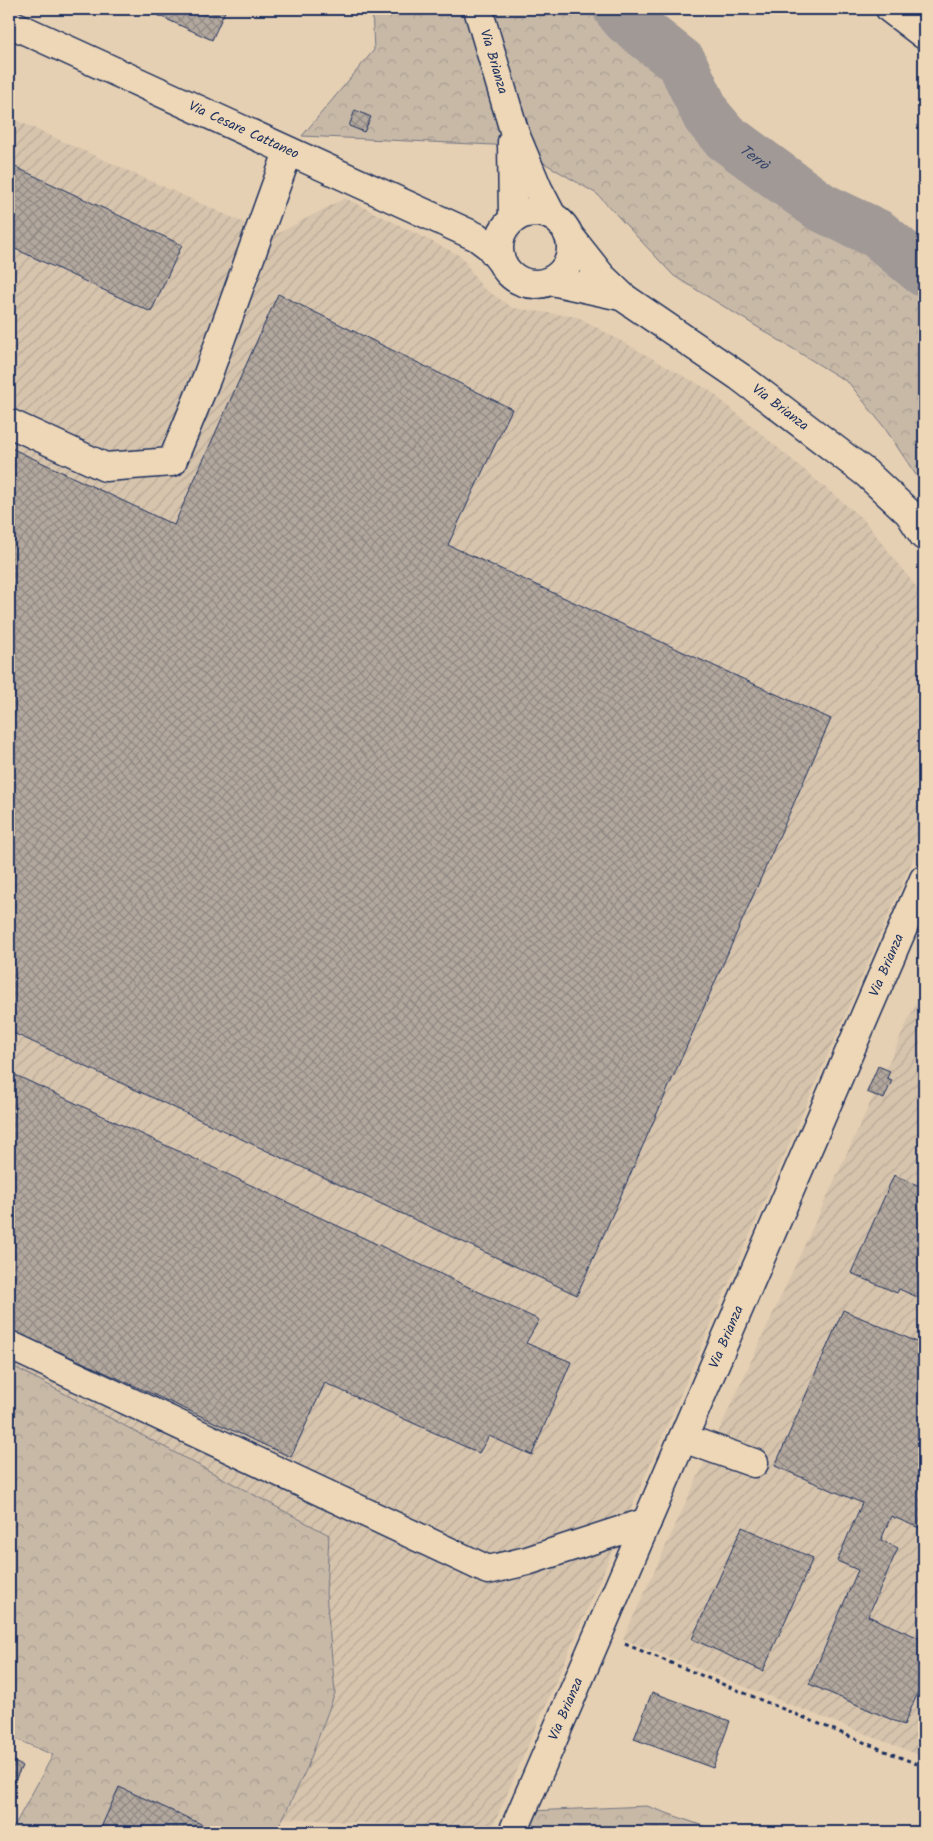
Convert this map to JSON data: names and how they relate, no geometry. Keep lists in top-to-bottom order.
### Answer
{
  "streets": {
    "street": ["Via Brianza", "Via Cesare Cattaneo"]
  },
  "crossings": [
    ["Via Brianza", "Via Cesare Cattaneo"]
  ],
  "water": ["Terrò"]
}
